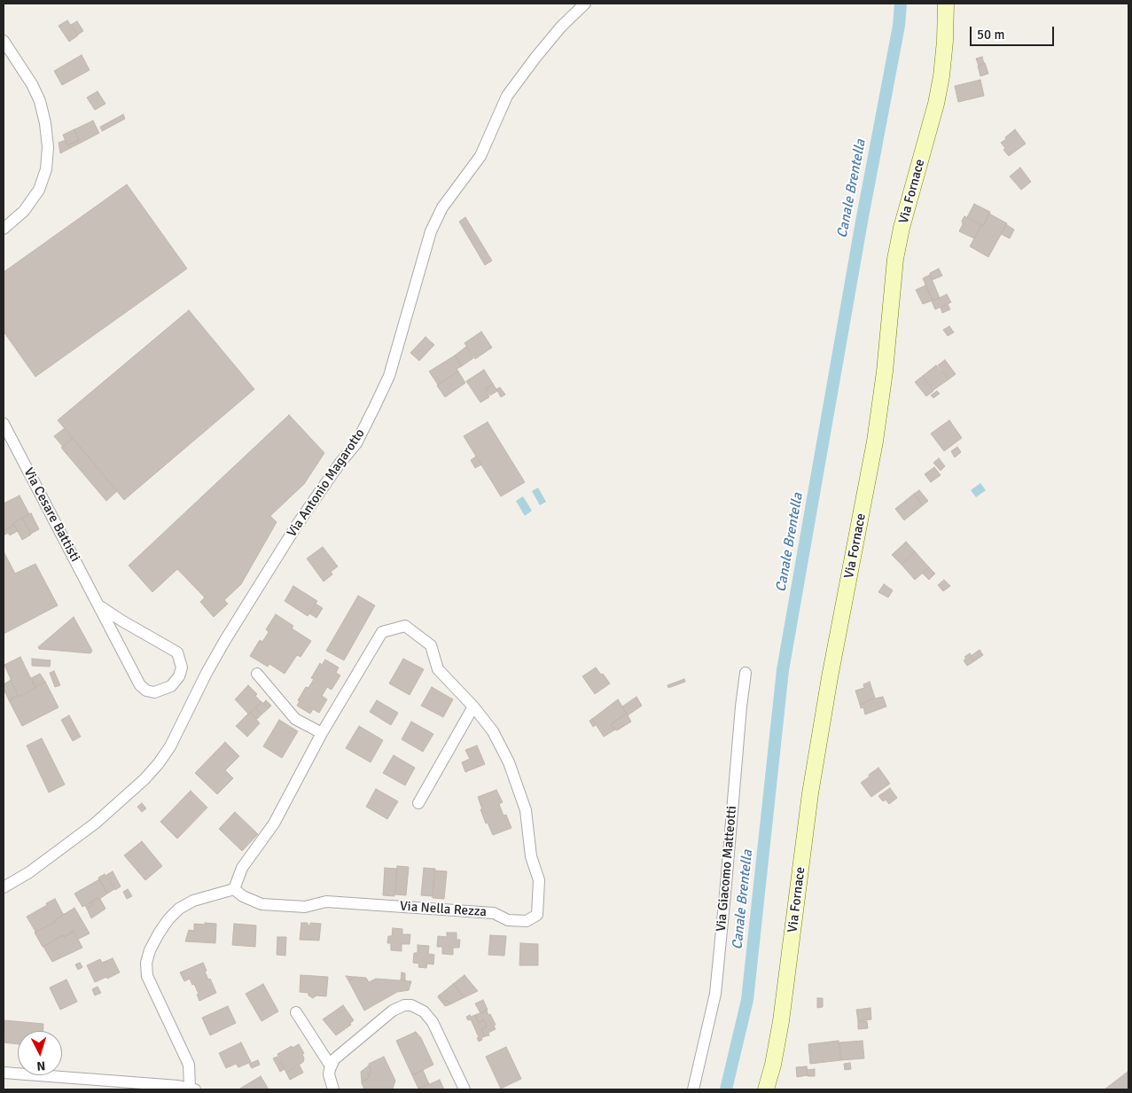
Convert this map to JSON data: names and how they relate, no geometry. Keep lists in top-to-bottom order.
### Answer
{
  "streets": {
    "street": [
      "Via Fornace",
      "Via Antonio Magarotto",
      "Via Cesare Battisti",
      "Via Giacomo Matteotti",
      "Via Nella Rezza"
    ]
  },
  "water": ["Canale Brentella"],
  "scale_bar": "50 m",
  "north": "bottom"
}
